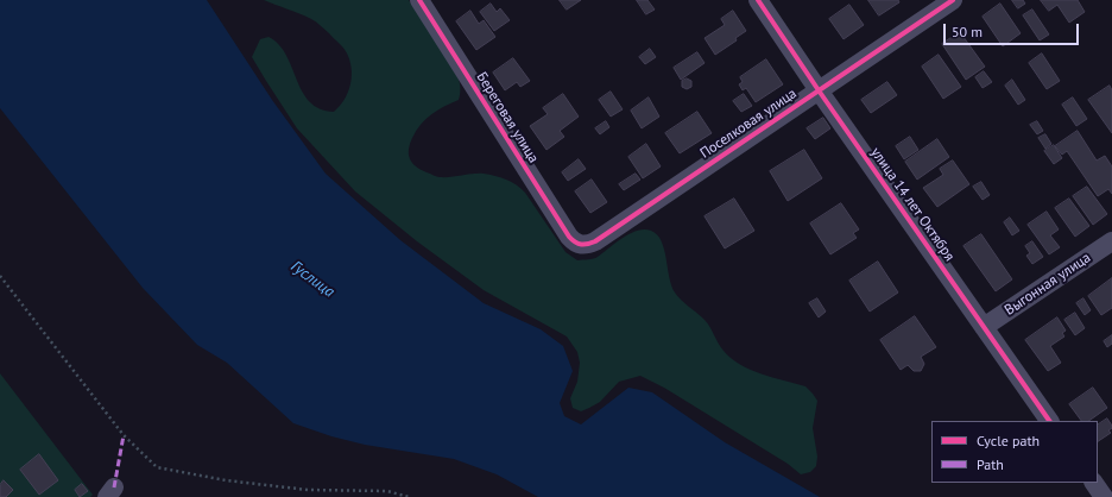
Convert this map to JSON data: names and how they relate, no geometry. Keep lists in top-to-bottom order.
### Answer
{
  "streets": {
    "street": [
      "Береговая улица",
      "Поселковая улица",
      "улица 14 лет Октября",
      "Выгонная улица"
    ]
  },
  "crossings": [
    ["Береговая улица", "Поселковая улица"],
    ["Поселковая улица", "улица 14 лет Октября"],
    ["улица 14 лет Октября", "Выгонная улица"]
  ],
  "water": ["Гуслица"],
  "legend": ["Cycle path", "Path"],
  "scale_bar": "50 m"
}
